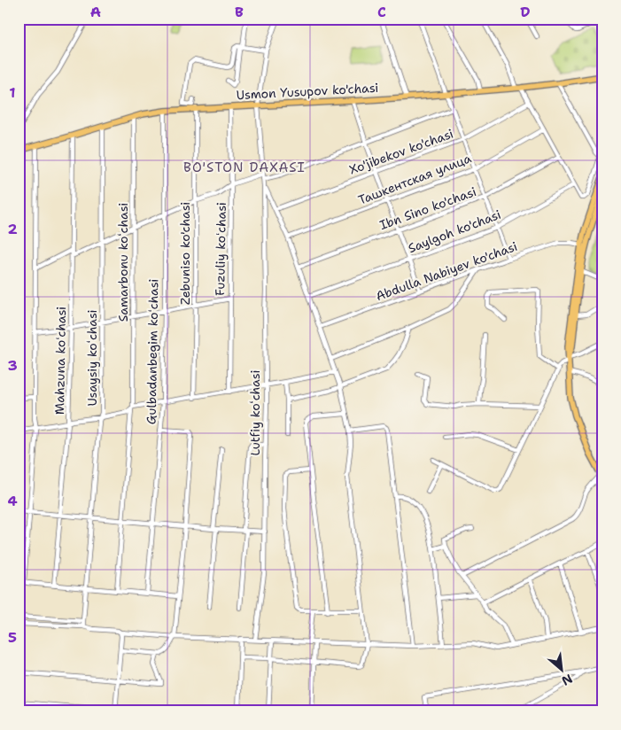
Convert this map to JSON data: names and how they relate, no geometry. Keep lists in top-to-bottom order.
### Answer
{
  "streets": {
    "main road": ["Usmon Yusupov ko'chasi"],
    "street": [
      "Xo'jibekov ko'chasi",
      "Ташкентская улица",
      "Ibn Sino ko'chasi",
      "Saylgoh ko'chasi",
      "Fuzuliy koʻchasi",
      "Zebuniso ko'chasi",
      "Samarbonu koʻchasi",
      "Abdulla Nabiyev ko'chasi",
      "Gulbadanbegim koʻchasi",
      "Usaysiy koʻchasi",
      "Mahzuna koʻchasi",
      "Lutfiy koʻchasi"
    ]
  },
  "crossings": [
    ["Usmon Yusupov ko'chasi", "Fuzuliy koʻchasi"],
    ["Usmon Yusupov ko'chasi", "Zebuniso ko'chasi"],
    ["Usmon Yusupov ko'chasi", "Samarbonu koʻchasi"],
    ["Usmon Yusupov ko'chasi", "Gulbadanbegim koʻchasi"],
    ["Usmon Yusupov ko'chasi", "Usaysiy koʻchasi"],
    ["Usmon Yusupov ko'chasi", "Mahzuna koʻchasi"]
  ],
  "districts": ["BO'STON DAXASI"],
  "north": "bottom right",
  "grid": {
    "columns": [
      "A",
      "B",
      "C",
      "D"
    ],
    "rows": [
      "1",
      "2",
      "3",
      "4",
      "5"
    ]
  }
}
